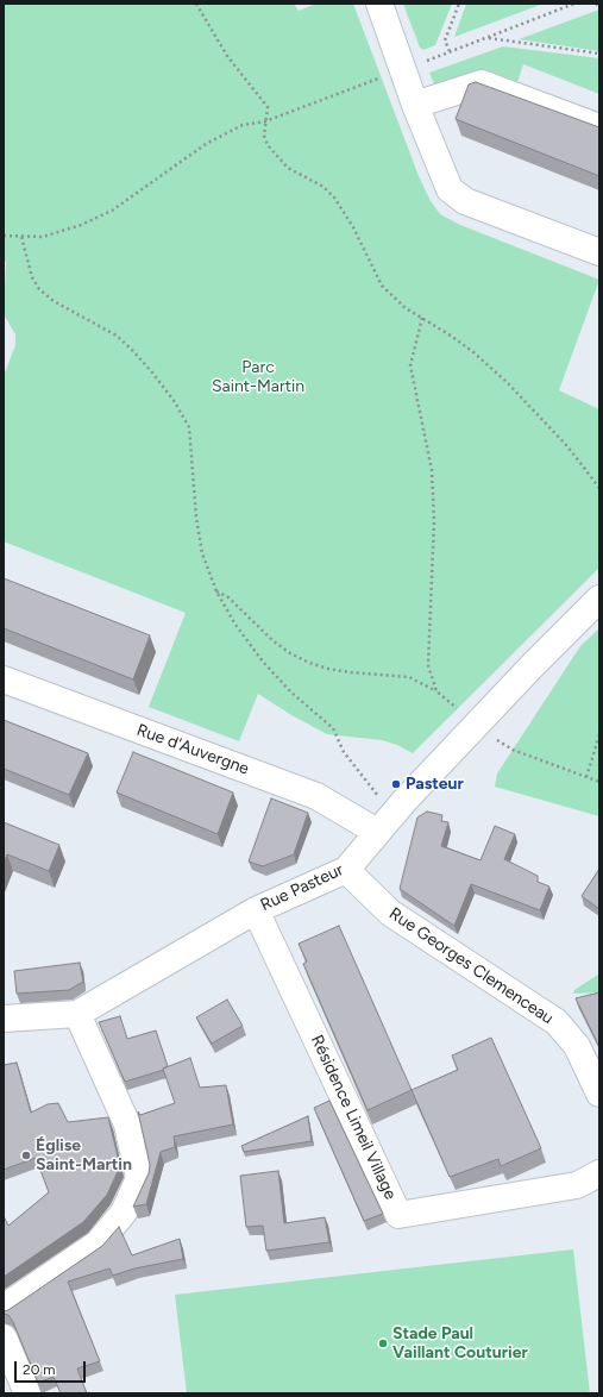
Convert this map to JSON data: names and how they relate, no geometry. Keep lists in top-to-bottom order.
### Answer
{
  "streets": {
    "street": [
      "Rue d'Auvergne",
      "Rue Pasteur",
      "Rue Georges Clemenceau",
      "Résidence Limeil Village"
    ]
  },
  "crossings": [
    ["Rue d'Auvergne", "Rue Pasteur"],
    ["Rue Pasteur", "Rue Georges Clemenceau"],
    ["Rue Pasteur", "Résidence Limeil Village"]
  ],
  "parks": ["Parc Saint-Martin"],
  "places": ["Pasteur", "Église Saint-Martin", "Stade Paul Vaillant Couturier"],
  "scale_bar": "20 m"
}
